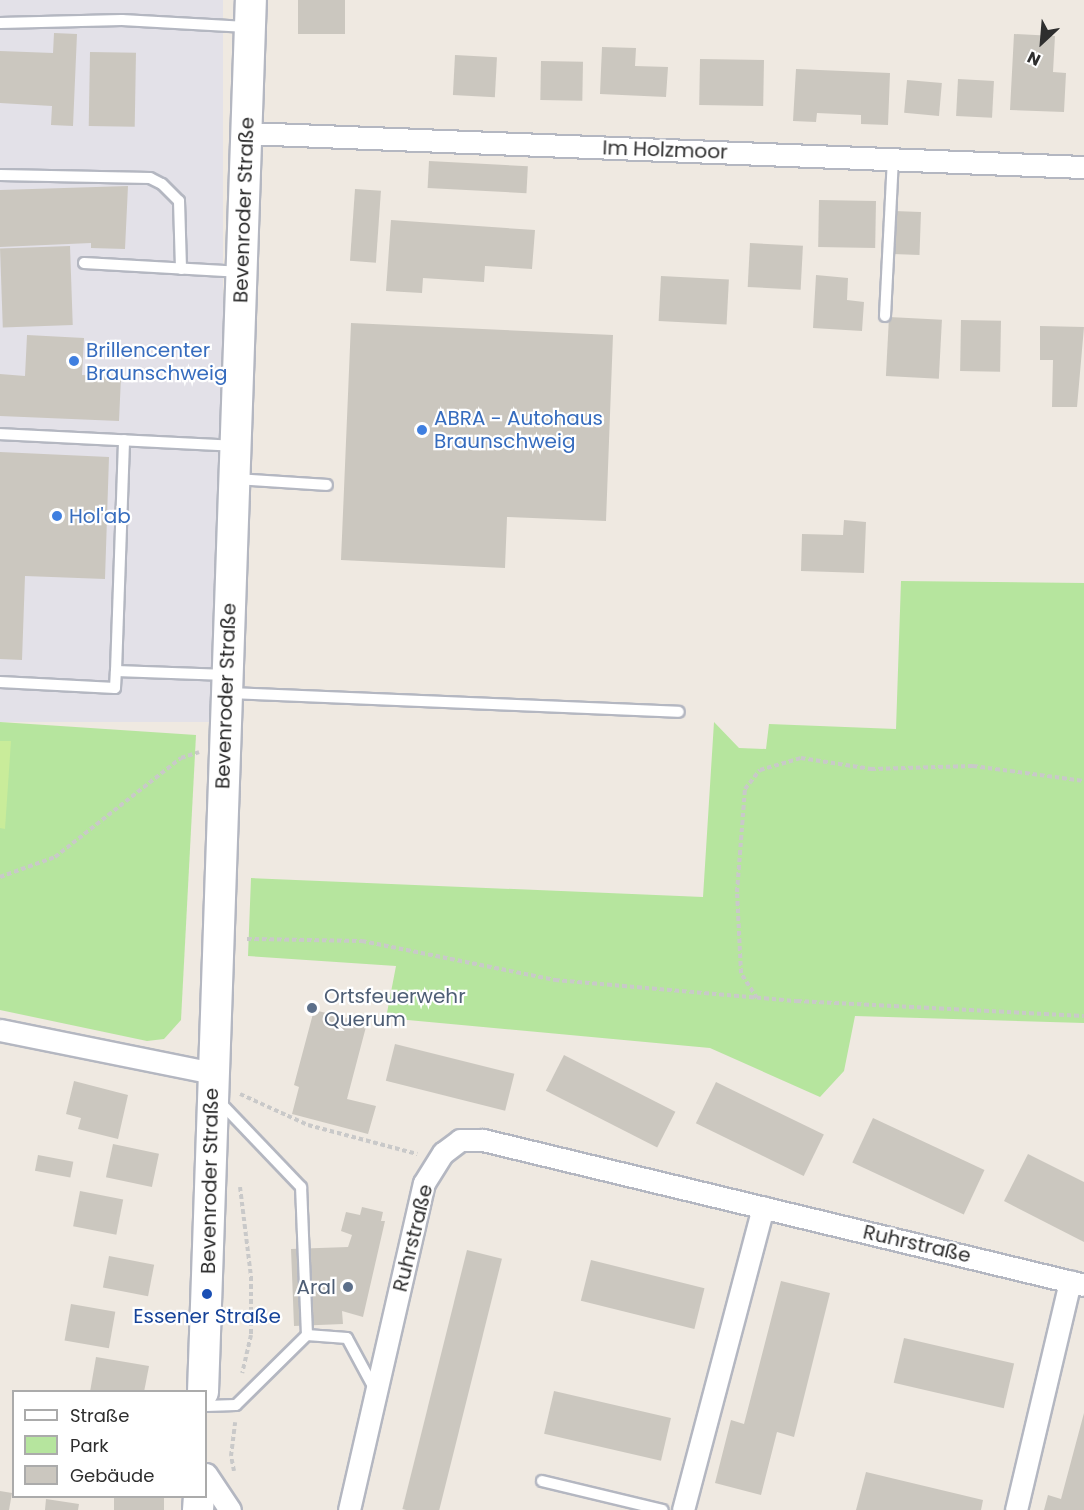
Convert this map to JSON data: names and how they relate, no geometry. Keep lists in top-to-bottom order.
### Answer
{
  "streets": {
    "main road": ["Bevenroder Straße"],
    "street": ["Im Holzmoor", "Ruhrstraße"]
  },
  "crossings": [
    ["Im Holzmoor", "Bevenroder Straße"]
  ],
  "places": [
    "Brillencenter Braunschweig",
    "ABRA - Autohaus Braunschweig",
    "Hol'ab",
    "Ortsfeuerwehr Querum",
    "Aral",
    "Essener Straße"
  ],
  "legend": ["Straße", "Park", "Gebäude"],
  "north": "bottom left"
}
